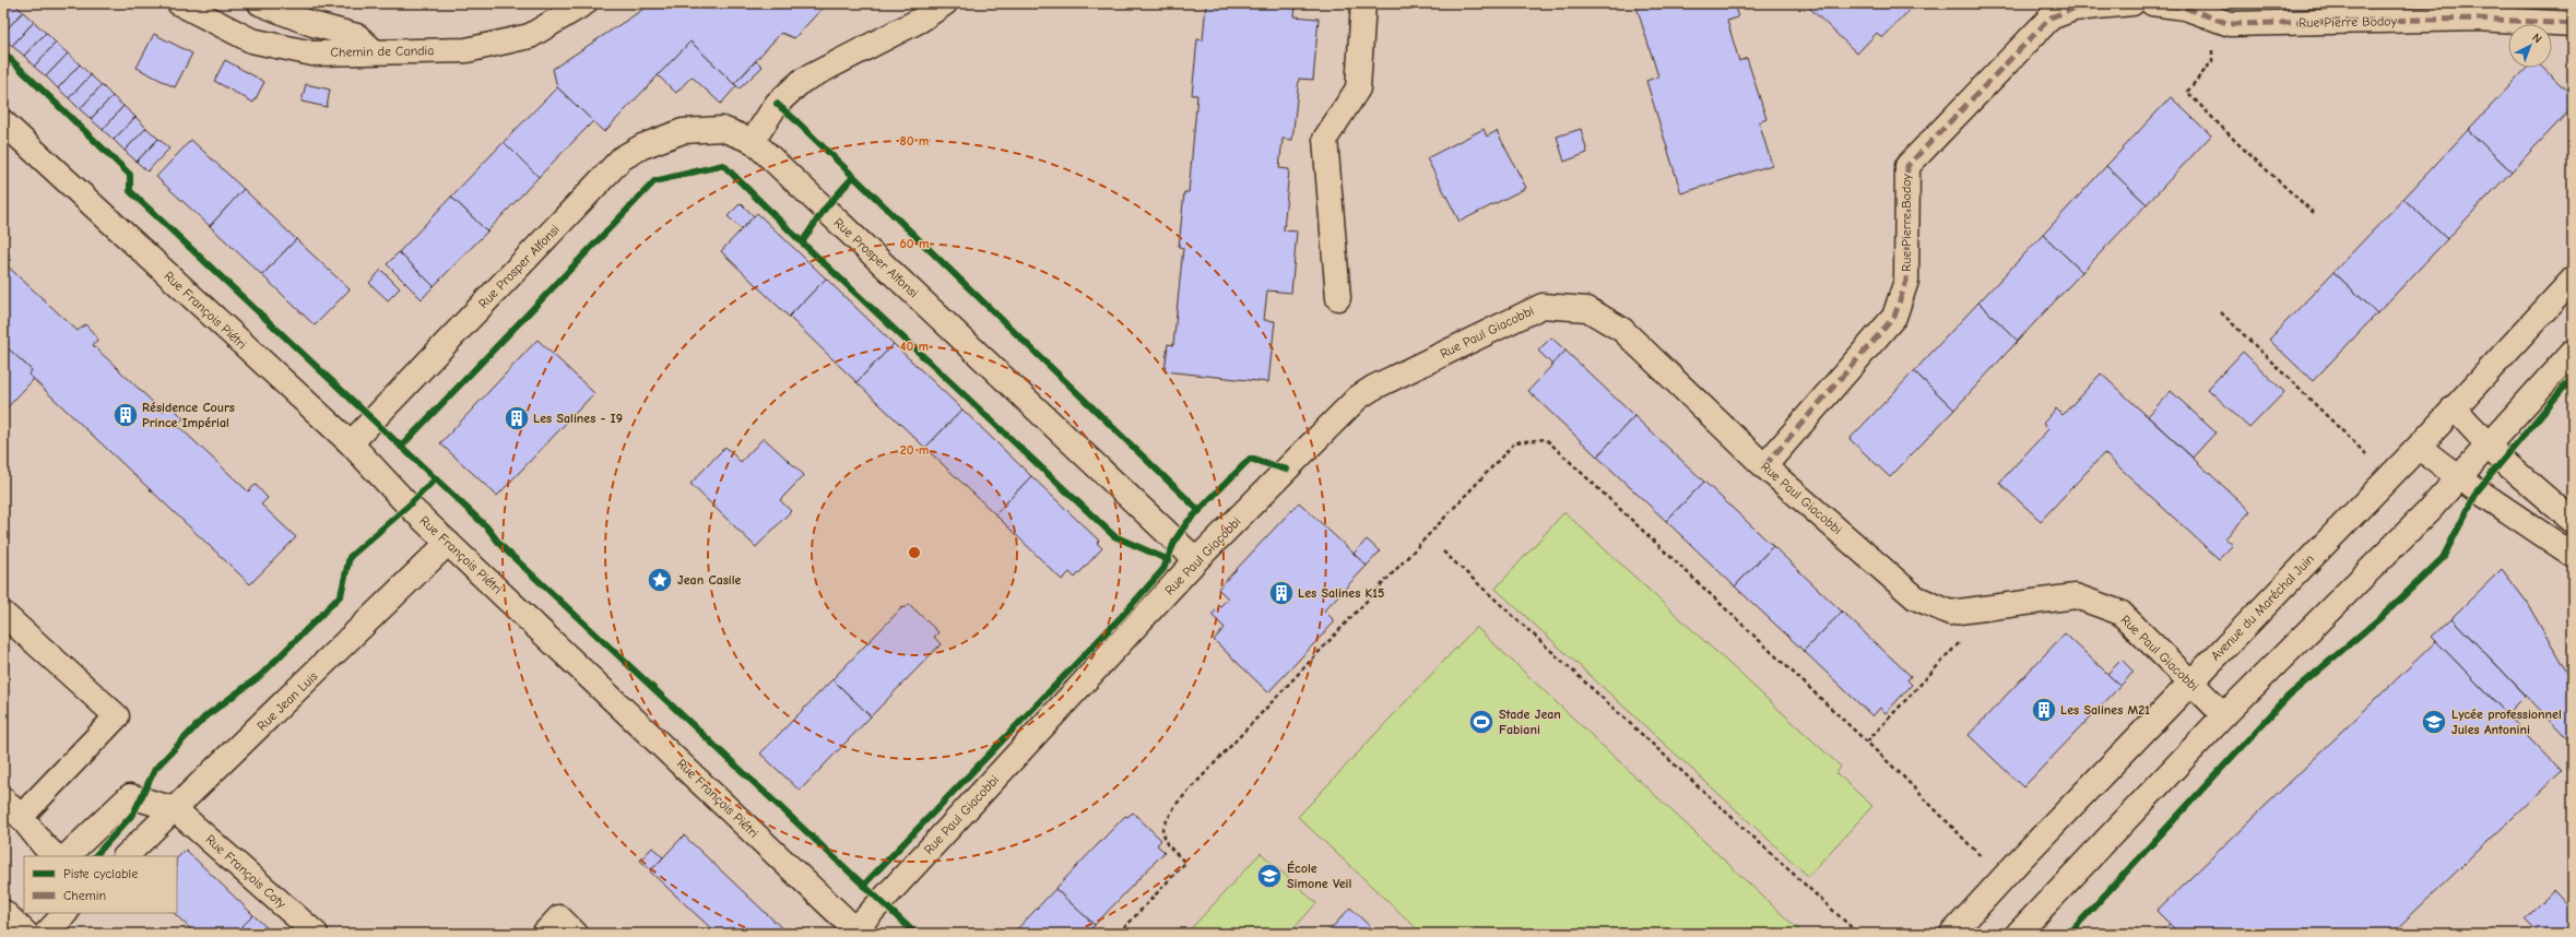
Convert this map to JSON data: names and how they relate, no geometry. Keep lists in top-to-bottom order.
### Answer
{
  "streets": {
    "street": [
      "Rue Pierre Bodoy",
      "Chemin de Candia",
      "Rue Prosper Alfonsi",
      "Rue François Piétri",
      "Rue Paul Giacobbi",
      "Avenue du Maréchal Juin",
      "Rue Jean Luis",
      "Rue François Coty"
    ]
  },
  "crossings": [
    ["Rue Pierre Bodoy", "Rue Paul Giacobbi"],
    ["Rue Prosper Alfonsi", "Rue François Piétri"],
    ["Rue Prosper Alfonsi", "Rue Paul Giacobbi"],
    ["Rue François Piétri", "Rue Paul Giacobbi"],
    ["Rue François Piétri", "Rue Jean Luis"],
    ["Rue Paul Giacobbi", "Avenue du Maréchal Juin"],
    ["Rue Jean Luis", "Rue François Coty"]
  ],
  "places": {
    "building": [
      "Résidence Cours Prince Impérial",
      "Les Salines - I9",
      "Les Salines K15",
      "Les Salines M21"
    ],
    "place": ["Jean Casile"],
    "sports": ["Stade Jean Fabiani"],
    "school or university": ["Lycée professionnel Jules Antonini", "École Simone Veil"]
  },
  "legend": ["Piste cyclable", "Chemin"],
  "north": "top right",
  "rings": [
    "80 m",
    "60 m",
    "40 m",
    "20 m"
  ]
}
